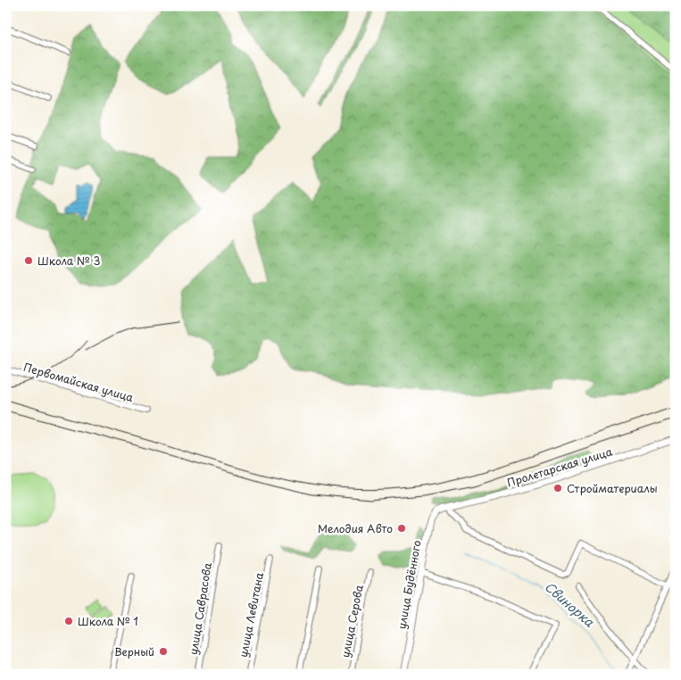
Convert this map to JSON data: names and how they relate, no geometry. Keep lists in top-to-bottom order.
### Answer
{
  "streets": {
    "main road": ["Пролетарская улица", "улица Будённого"],
    "street": [
      "Первомайская улица",
      "улица Саврасова",
      "улица Левитана",
      "улица Серова"
    ]
  },
  "crossings": [
    ["Пролетарская улица", "улица Будённого"]
  ],
  "water": ["Свинорка"],
  "places": [
    "Школа № 3",
    "Стройматериалы",
    "Мелодия Авто",
    "Школа № 1",
    "Верный"
  ]
}
